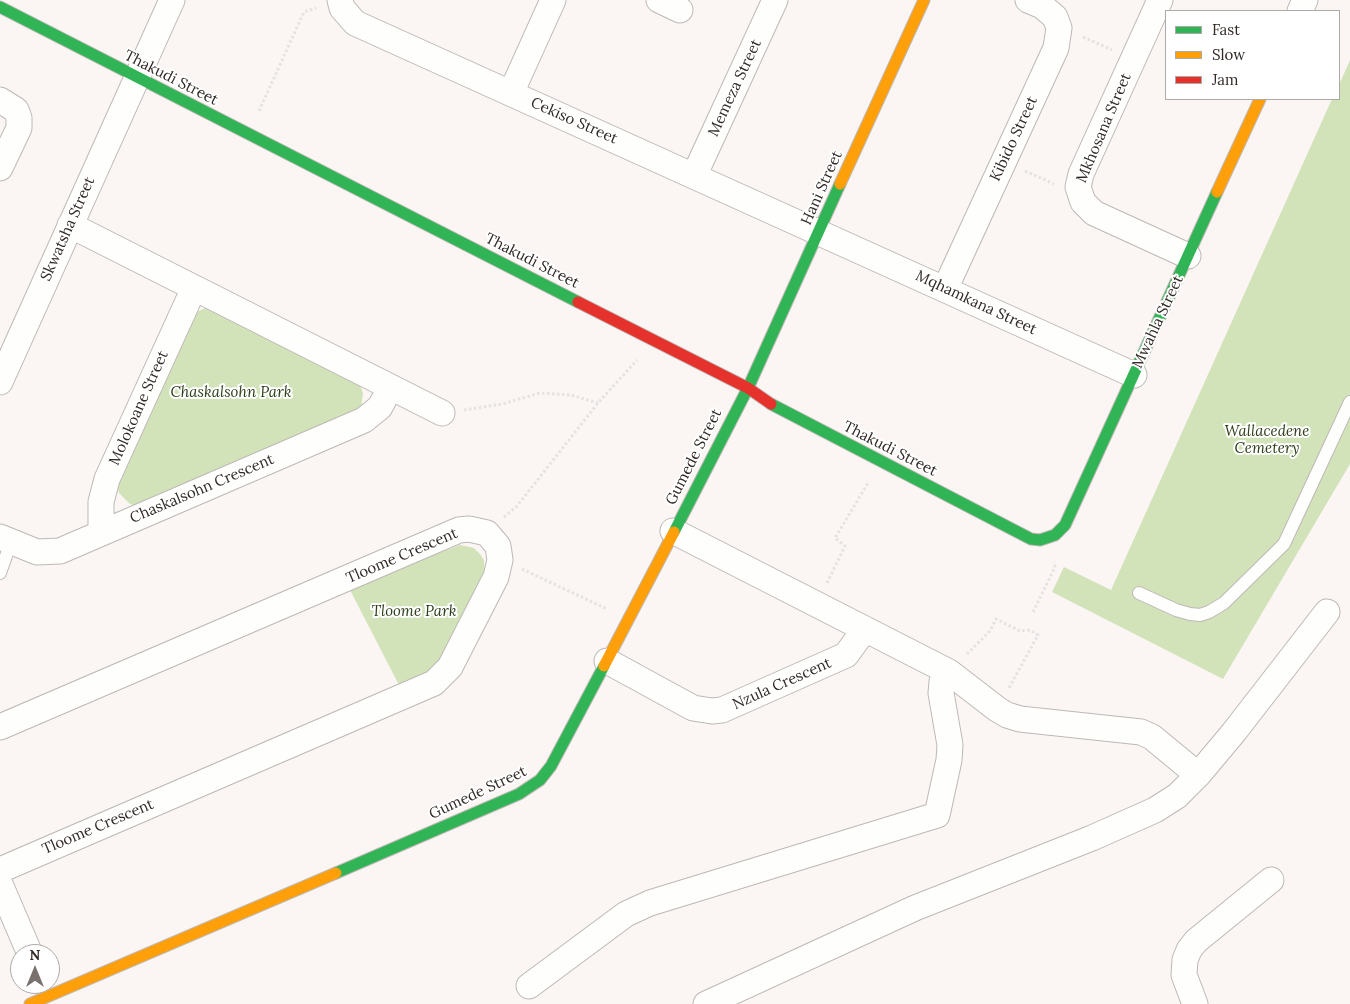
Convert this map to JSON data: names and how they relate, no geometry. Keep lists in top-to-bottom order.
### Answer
{
  "streets": {
    "street": [
      "Thakudi Street",
      "Memeza Street",
      "Cekiso Street",
      "Mkhosana Street",
      "Kibido Street",
      "Hani Street",
      "Skwatsha Street",
      "Mqhamkana Street",
      "Mwahla Street",
      "Molokoane Street",
      "Gumede Street",
      "Chaskalsohn Crescent",
      "Tloome Crescent",
      "Nzula Crescent"
    ]
  },
  "crossings": [
    ["Thakudi Street", "Hani Street"],
    ["Thakudi Street", "Skwatsha Street"],
    ["Thakudi Street", "Mwahla Street"],
    ["Thakudi Street", "Gumede Street"],
    ["Memeza Street", "Cekiso Street"],
    ["Cekiso Street", "Hani Street"],
    ["Cekiso Street", "Mqhamkana Street"],
    ["Mkhosana Street", "Mwahla Street"],
    ["Kibido Street", "Mqhamkana Street"],
    ["Hani Street", "Mqhamkana Street"],
    ["Hani Street", "Gumede Street"],
    ["Mqhamkana Street", "Mwahla Street"],
    ["Molokoane Street", "Chaskalsohn Crescent"],
    ["Gumede Street", "Nzula Crescent"]
  ],
  "parks": ["Chaskalsohn Park", "Wallacedene Cemetery", "Tloome Park"],
  "legend": ["Fast", "Slow", "Jam"],
  "north": "top"
}
